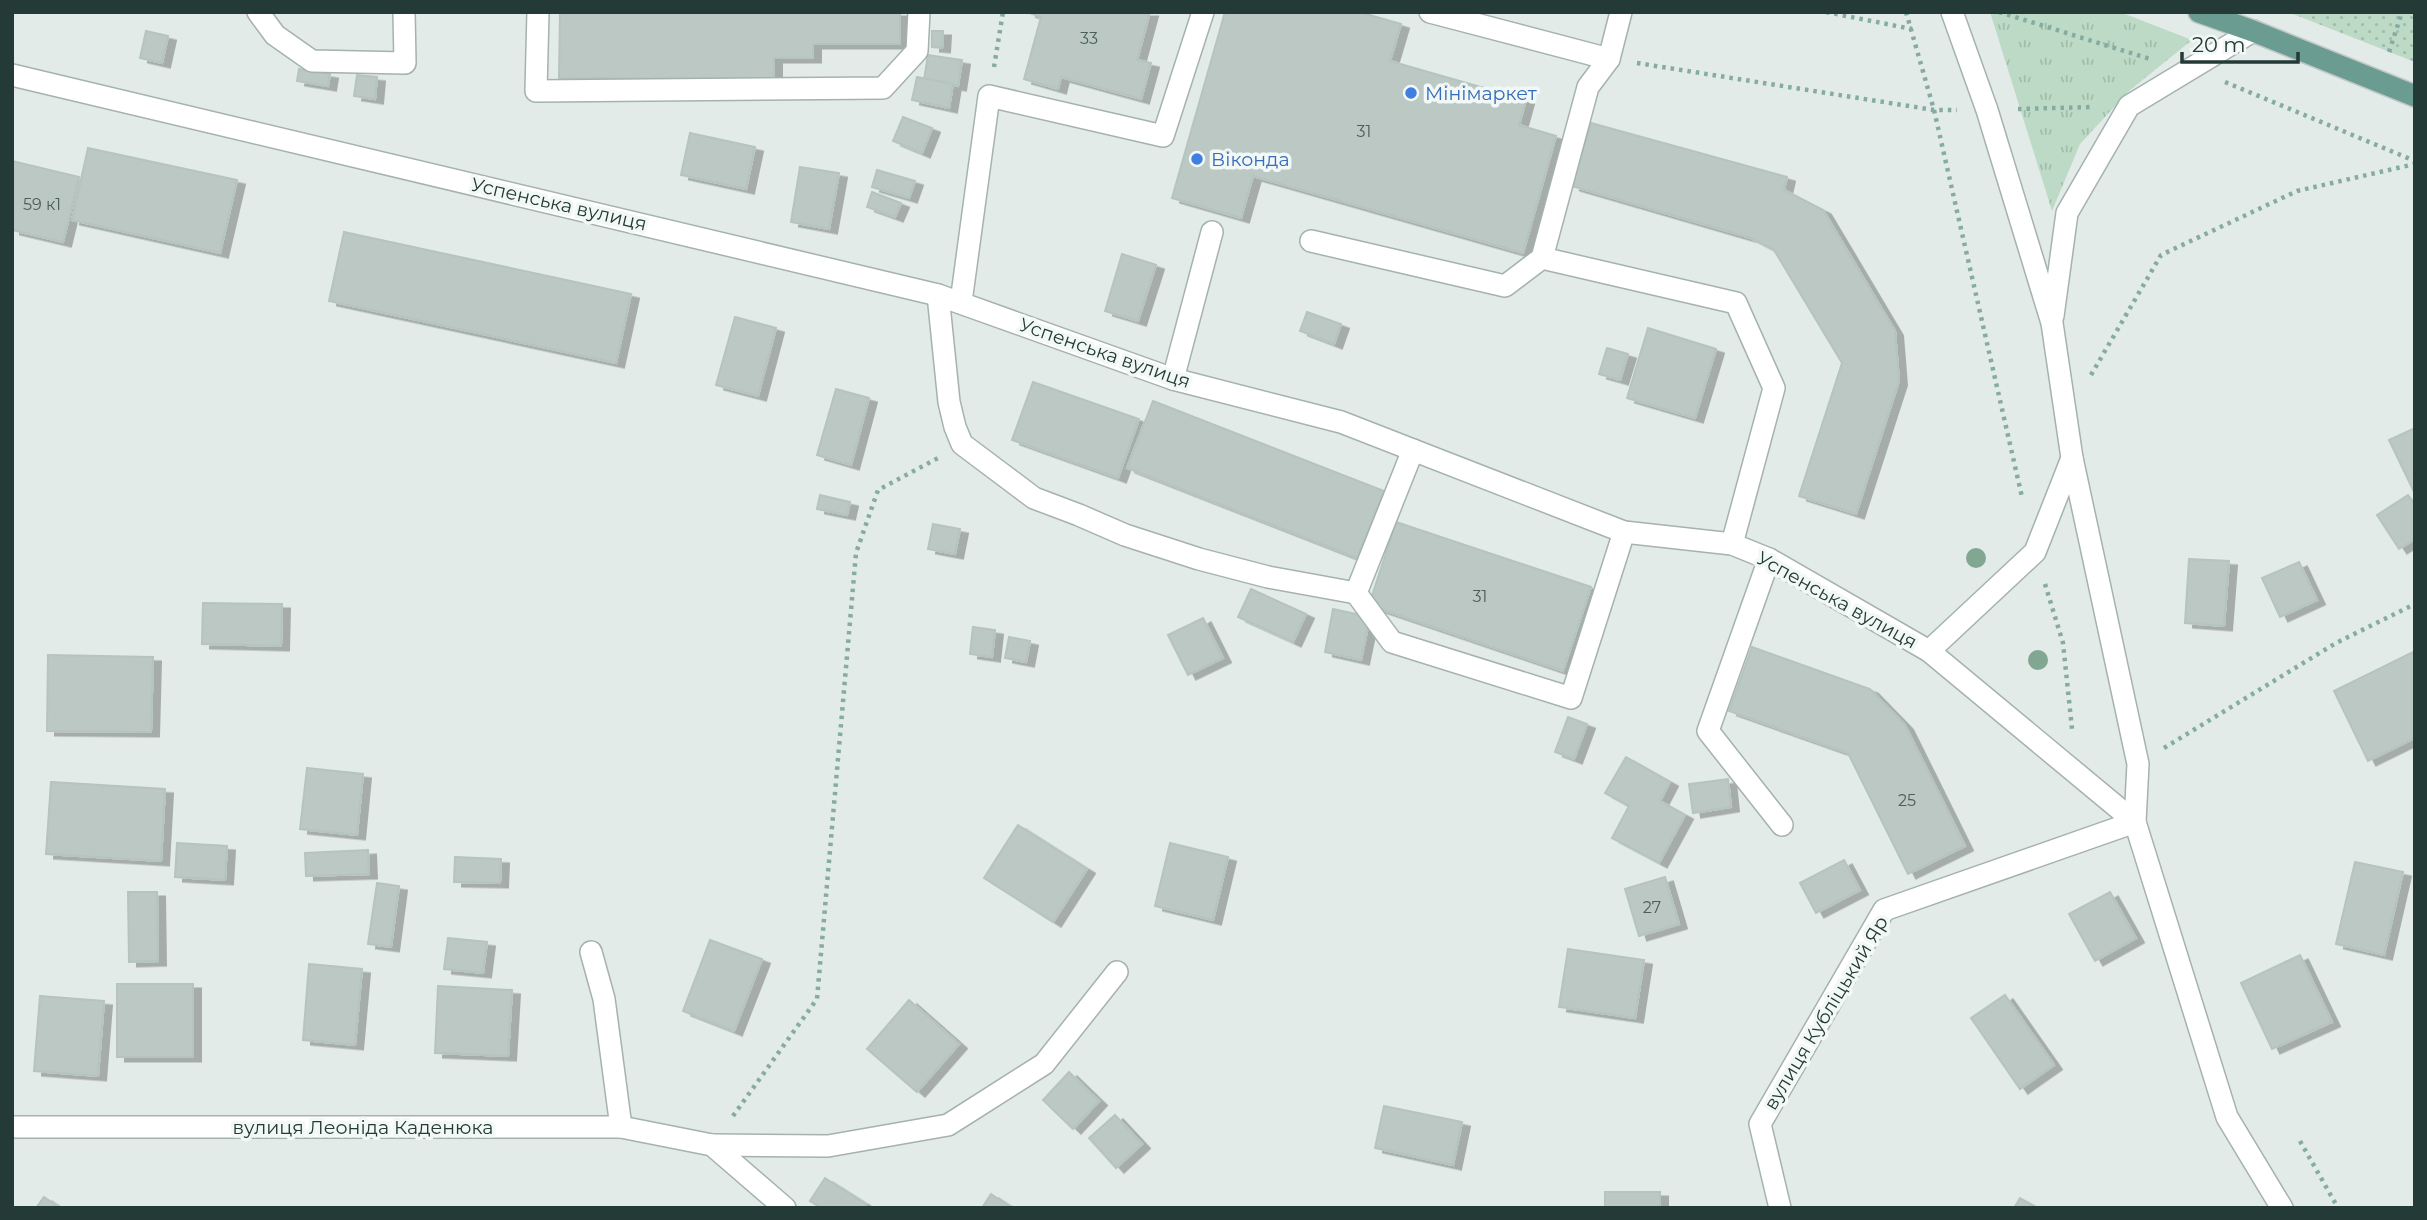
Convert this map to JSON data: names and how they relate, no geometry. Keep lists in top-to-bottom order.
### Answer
{
  "streets": {
    "street": ["Успенська вулиця", "вулиця Кубліцький Яр", "вулиця Леоніда Каденюка"]
  },
  "places": ["Мінімаркет", "Віконда"],
  "house_numbers": [
    "33",
    "31",
    "59 к1",
    "31",
    "25",
    "27"
  ],
  "scale_bar": "20 m"
}
